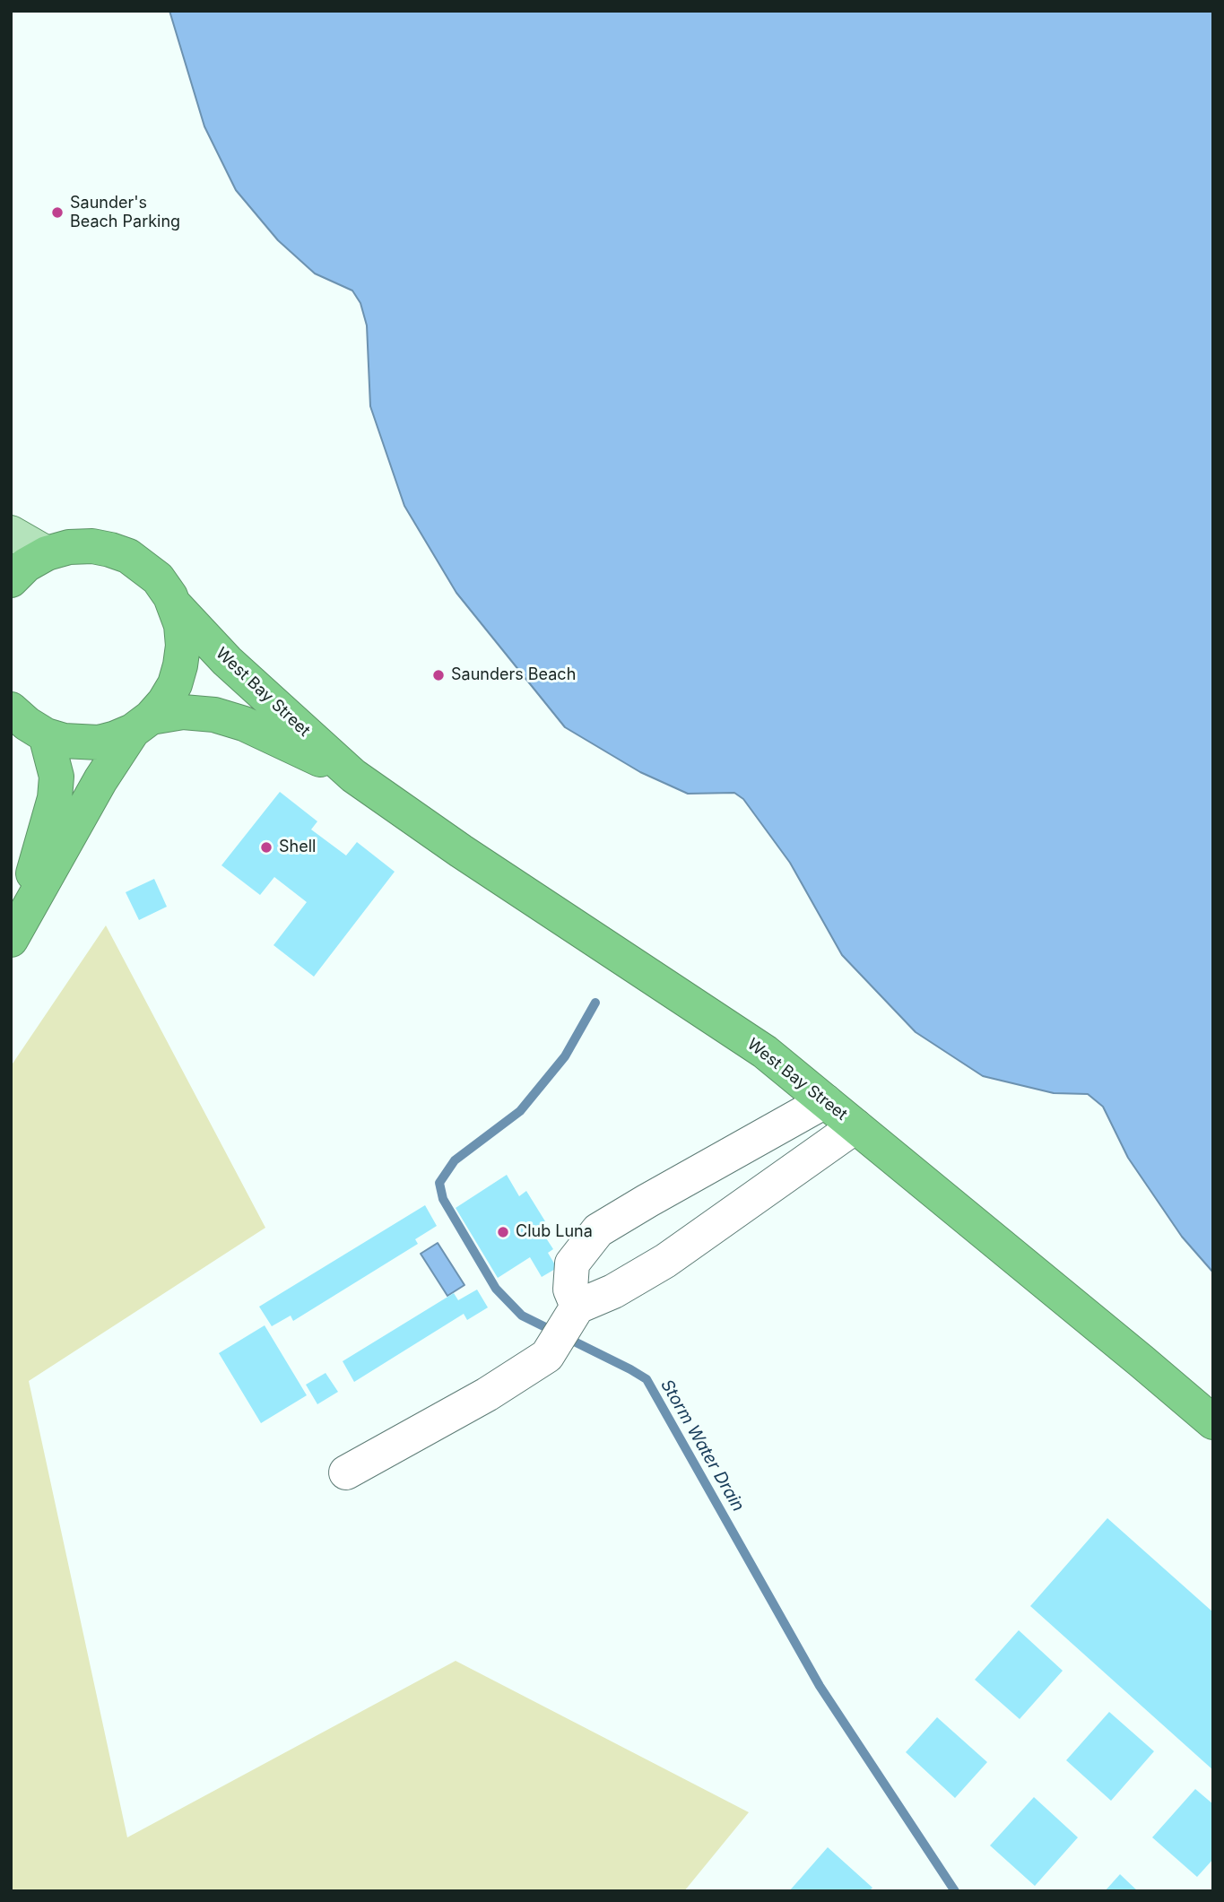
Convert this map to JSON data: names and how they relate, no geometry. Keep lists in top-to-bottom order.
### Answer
{
  "streets": {
    "highway": ["West Bay Street"]
  },
  "water": ["Storm Water Drain"],
  "places": [
    "Saunder's Beach Parking",
    "Saunders Beach",
    "Shell",
    "Club Luna"
  ]
}
